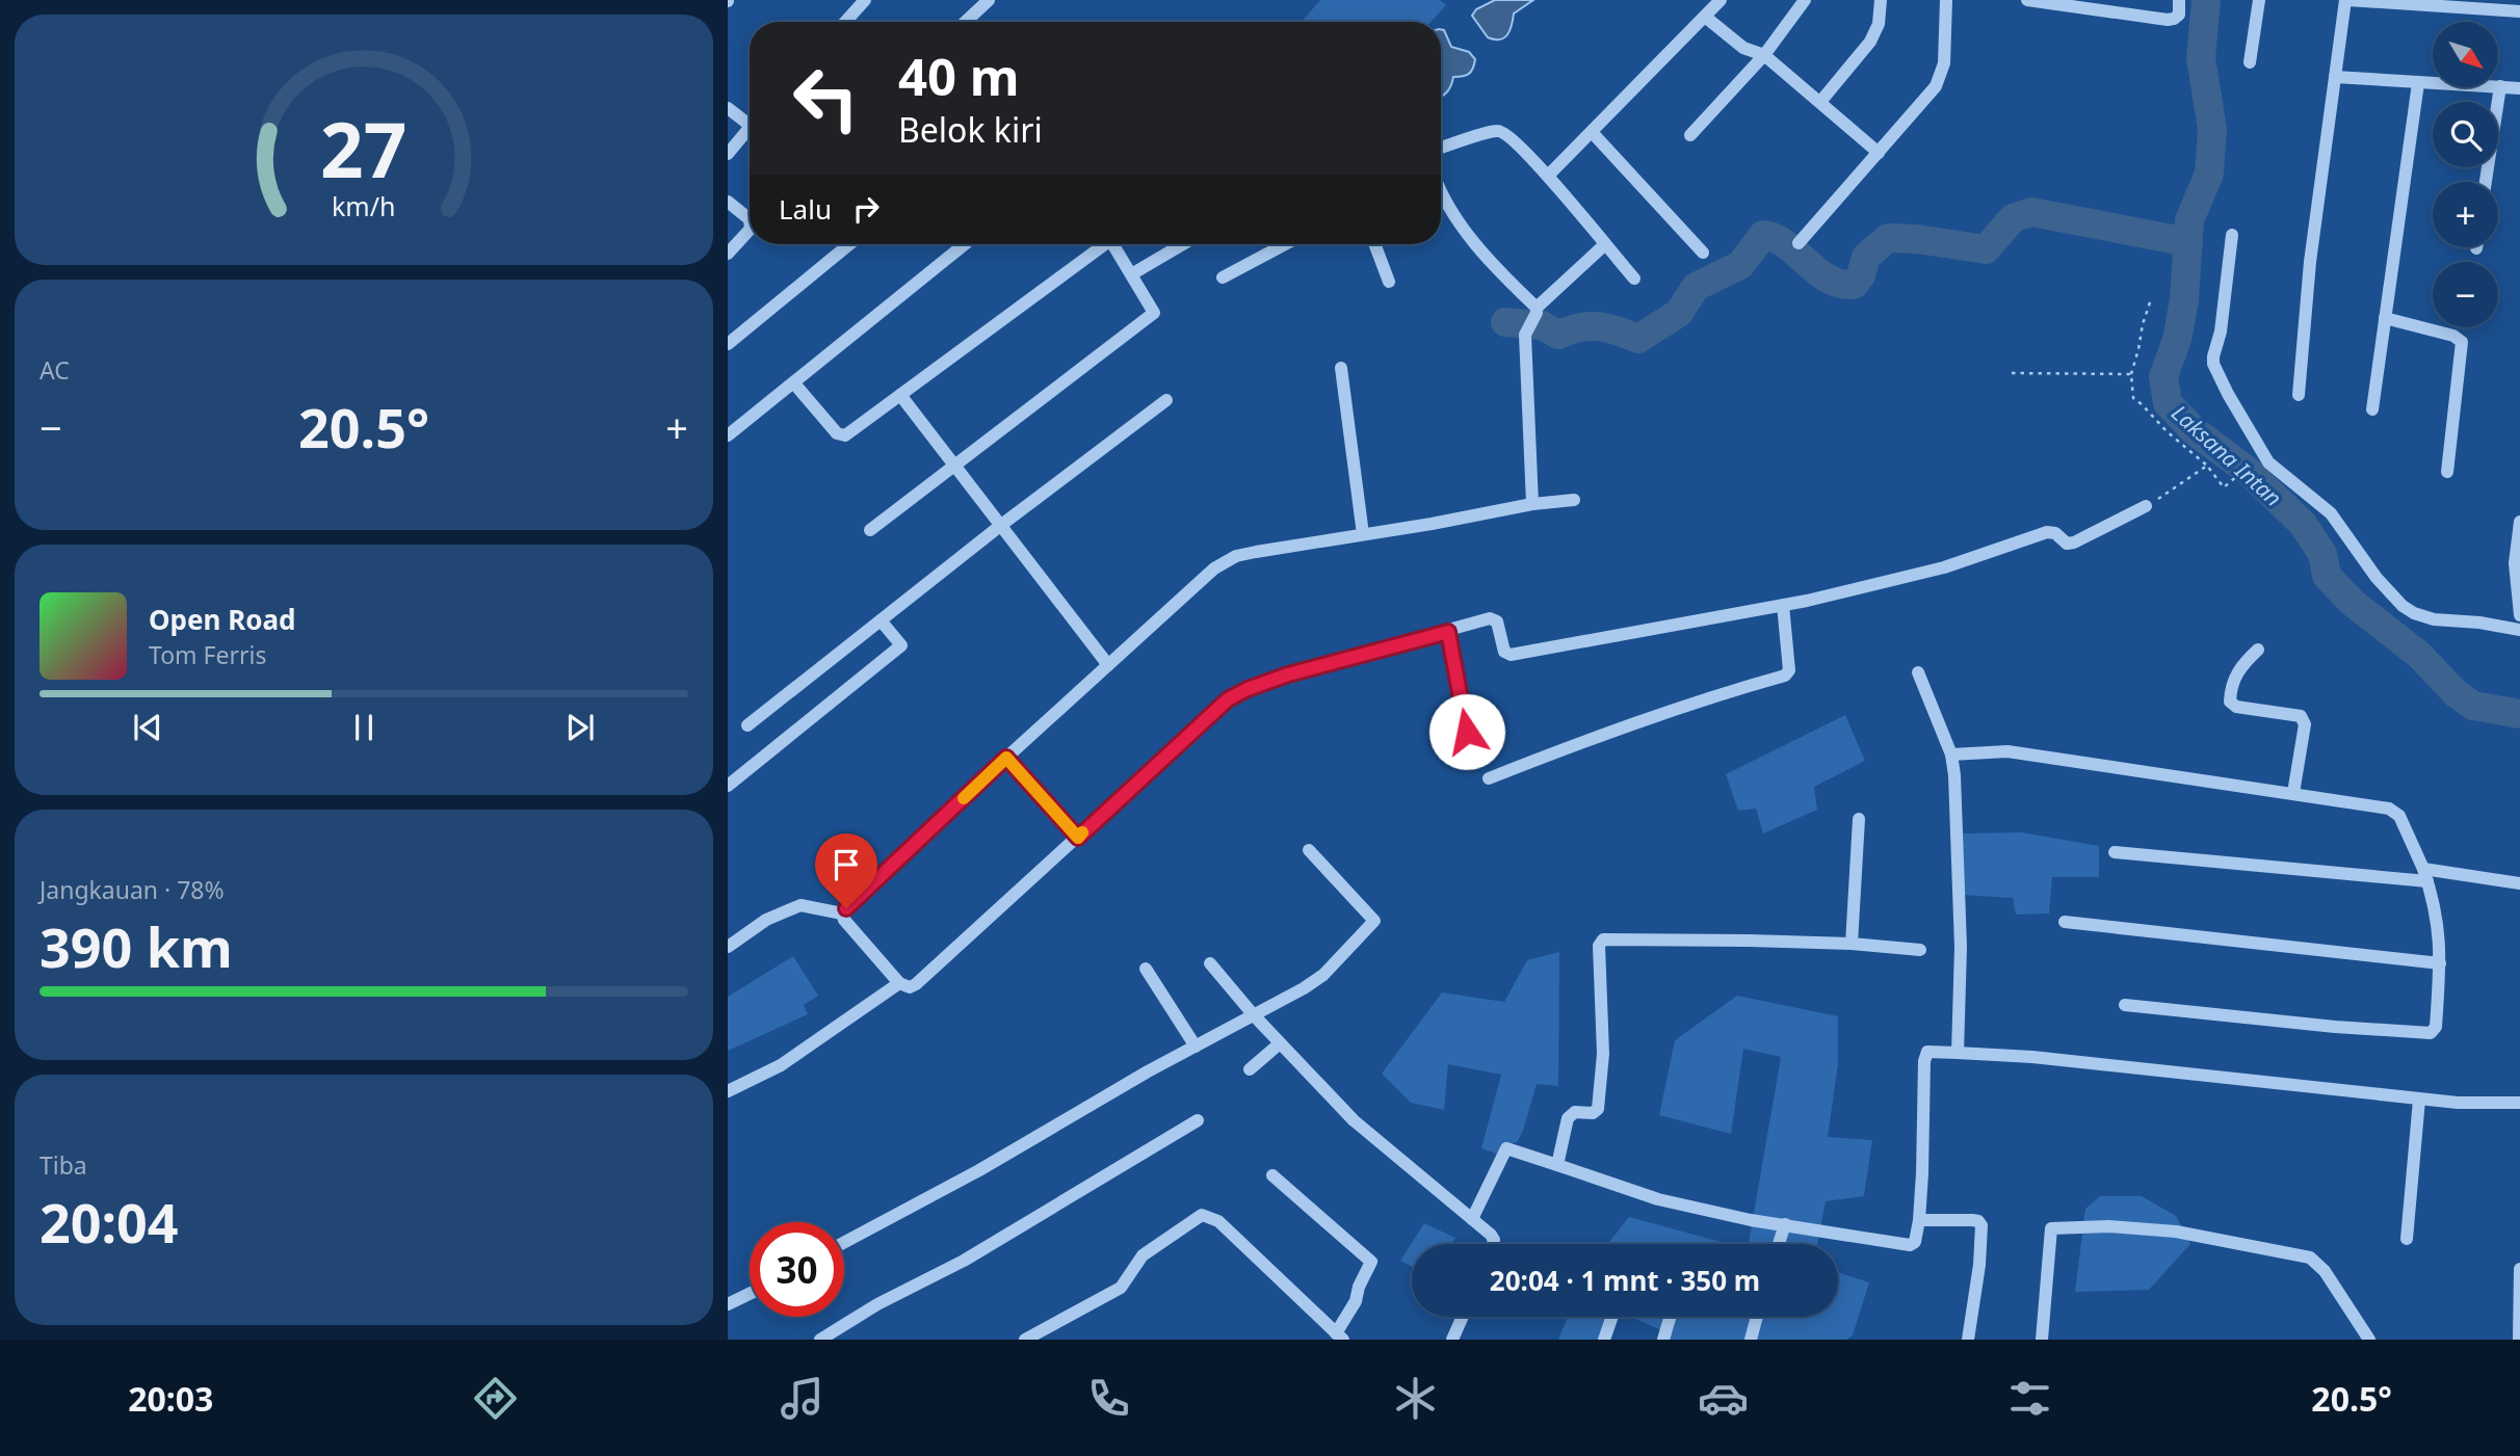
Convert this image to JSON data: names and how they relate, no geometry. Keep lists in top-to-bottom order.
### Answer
{
  "water": ["Laksana Intan"],
  "north": "bottom right",
  "page": {
    "map_buttons": ["+", "−"],
    "turn": ["40 m", "Belok kiri"],
    "then": "Lalu",
    "tile": [
      "AC",
      ["Jangkauan · 78%", "390 km"],
      ["Tiba", "20:04"]
    ],
    "heat": ["−", "20.5°", "+"],
    "song": ["Open Road", "Tom Ferris"],
    "limit": "30",
    "trip": "20:04 · 1 mnt · 350 m",
    "tabs": ["20:03", "20.5°"],
    "gauge": ["27", "km/h"]
  }
}
